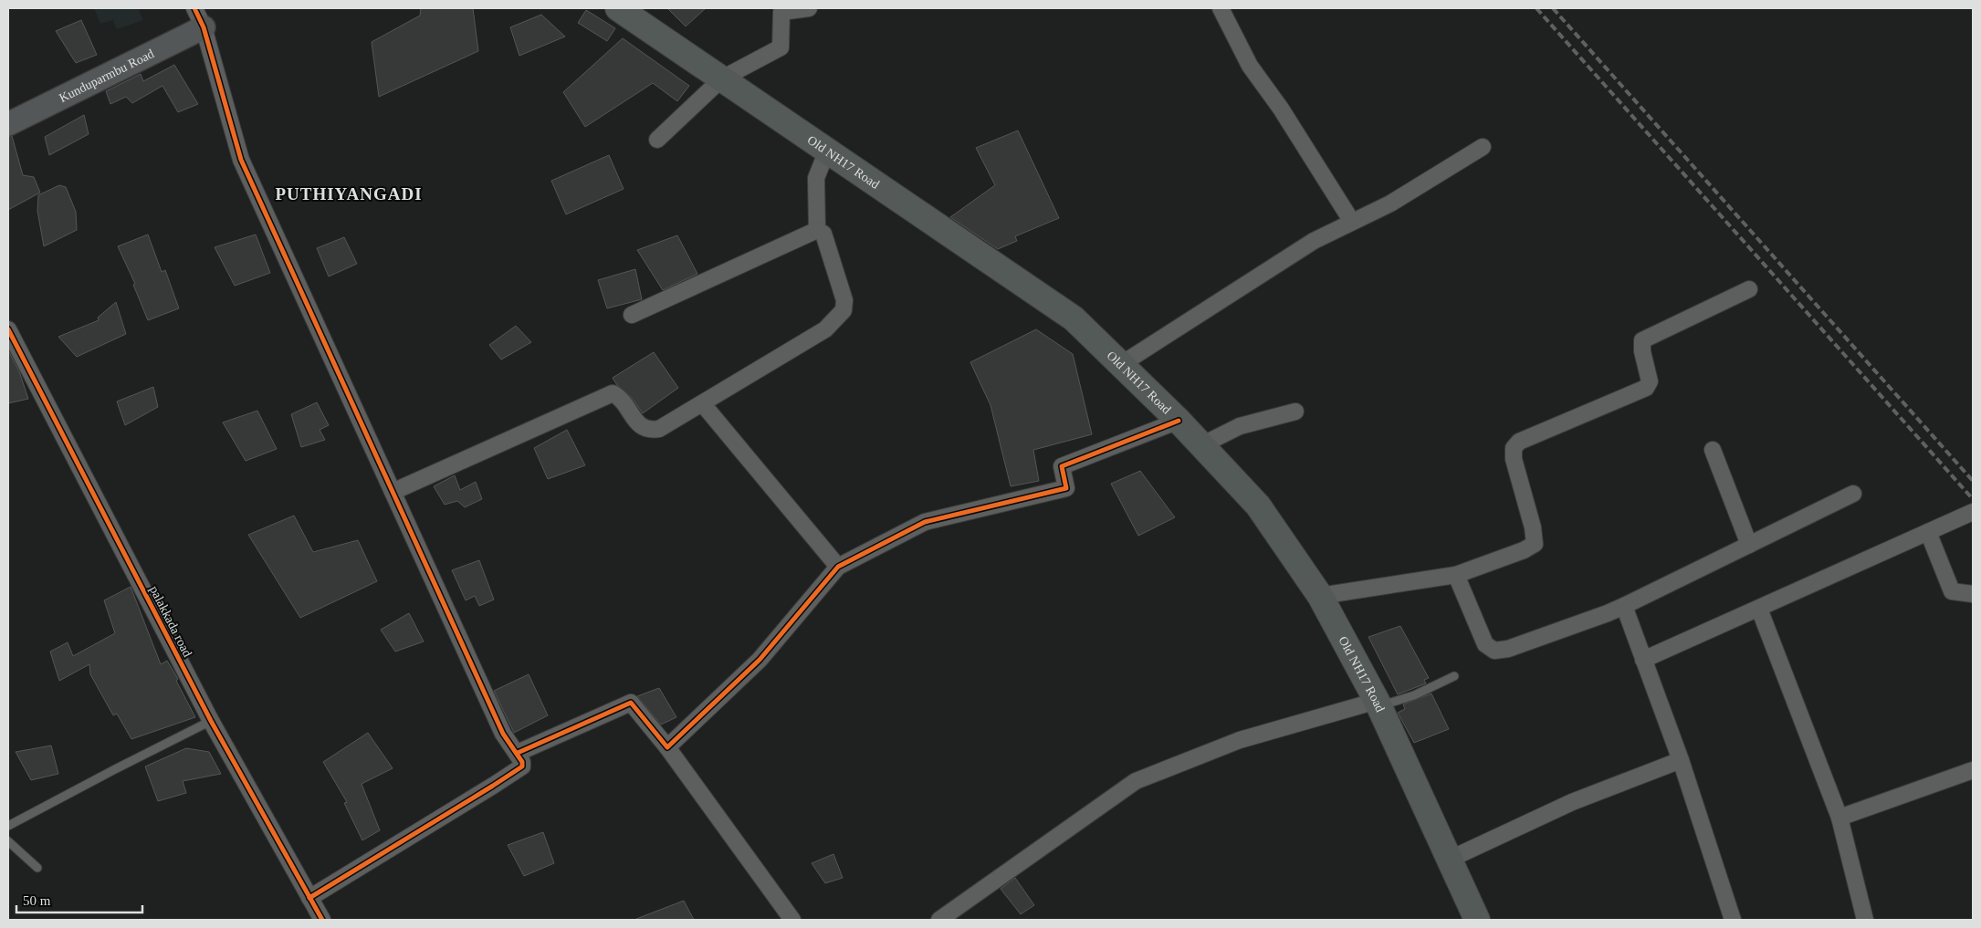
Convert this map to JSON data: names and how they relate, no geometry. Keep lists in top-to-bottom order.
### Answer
{
  "streets": {
    "main road": ["Kunduparmbu Road", "Old NH17 Road"],
    "street": ["palakkada road"]
  },
  "districts": ["PUTHIYANGADI"],
  "scale_bar": "50 m"
}
